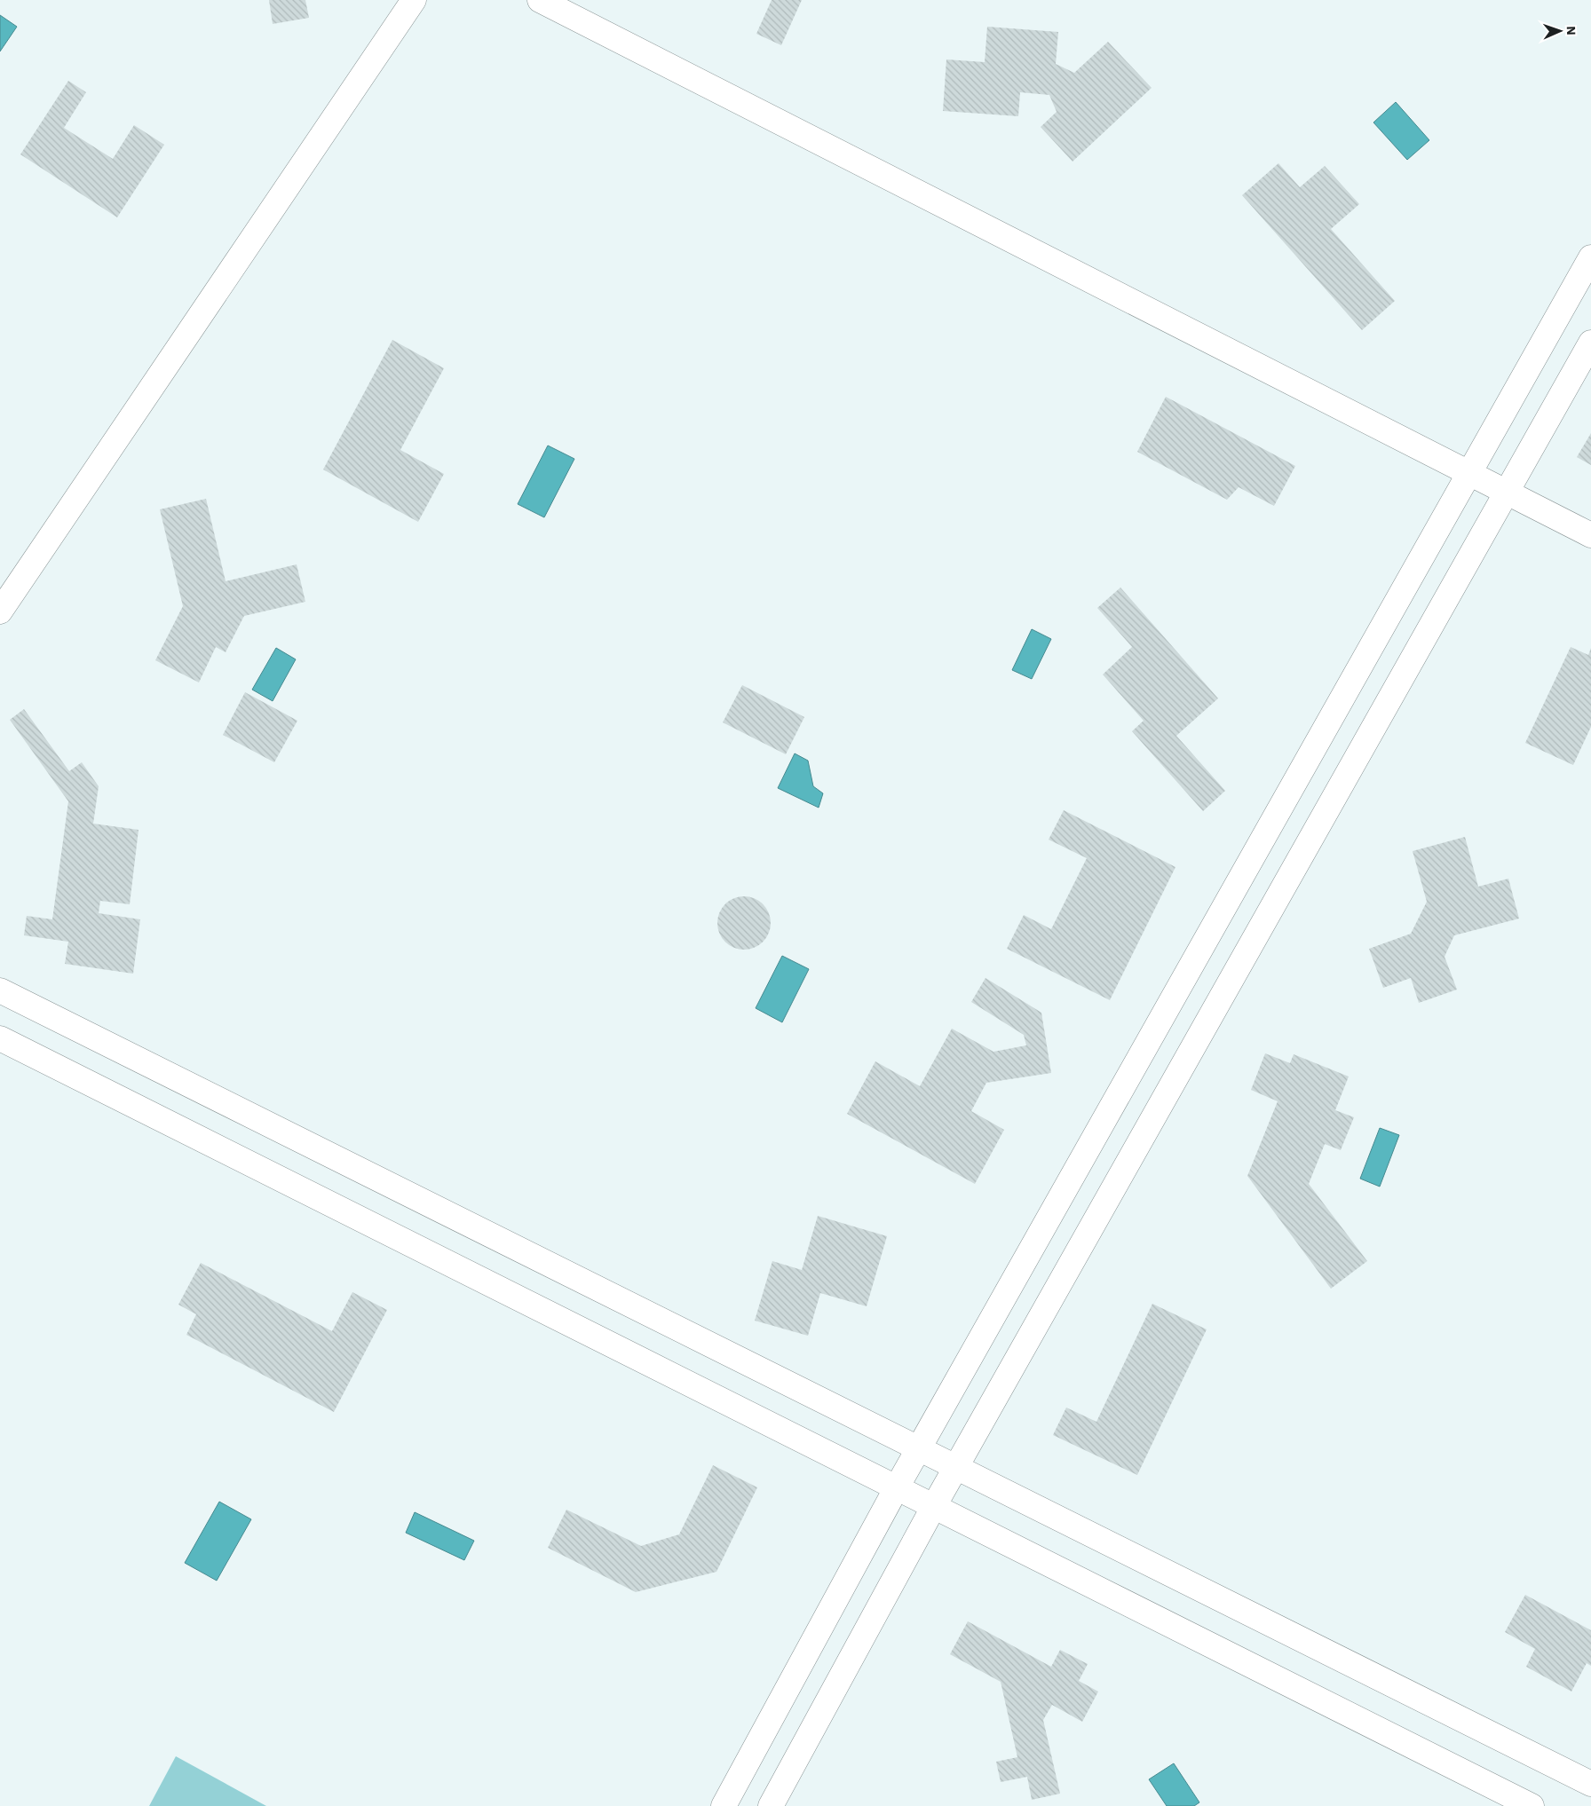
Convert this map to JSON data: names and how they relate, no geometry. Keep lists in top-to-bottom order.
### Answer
{
  "north": "right"
}
